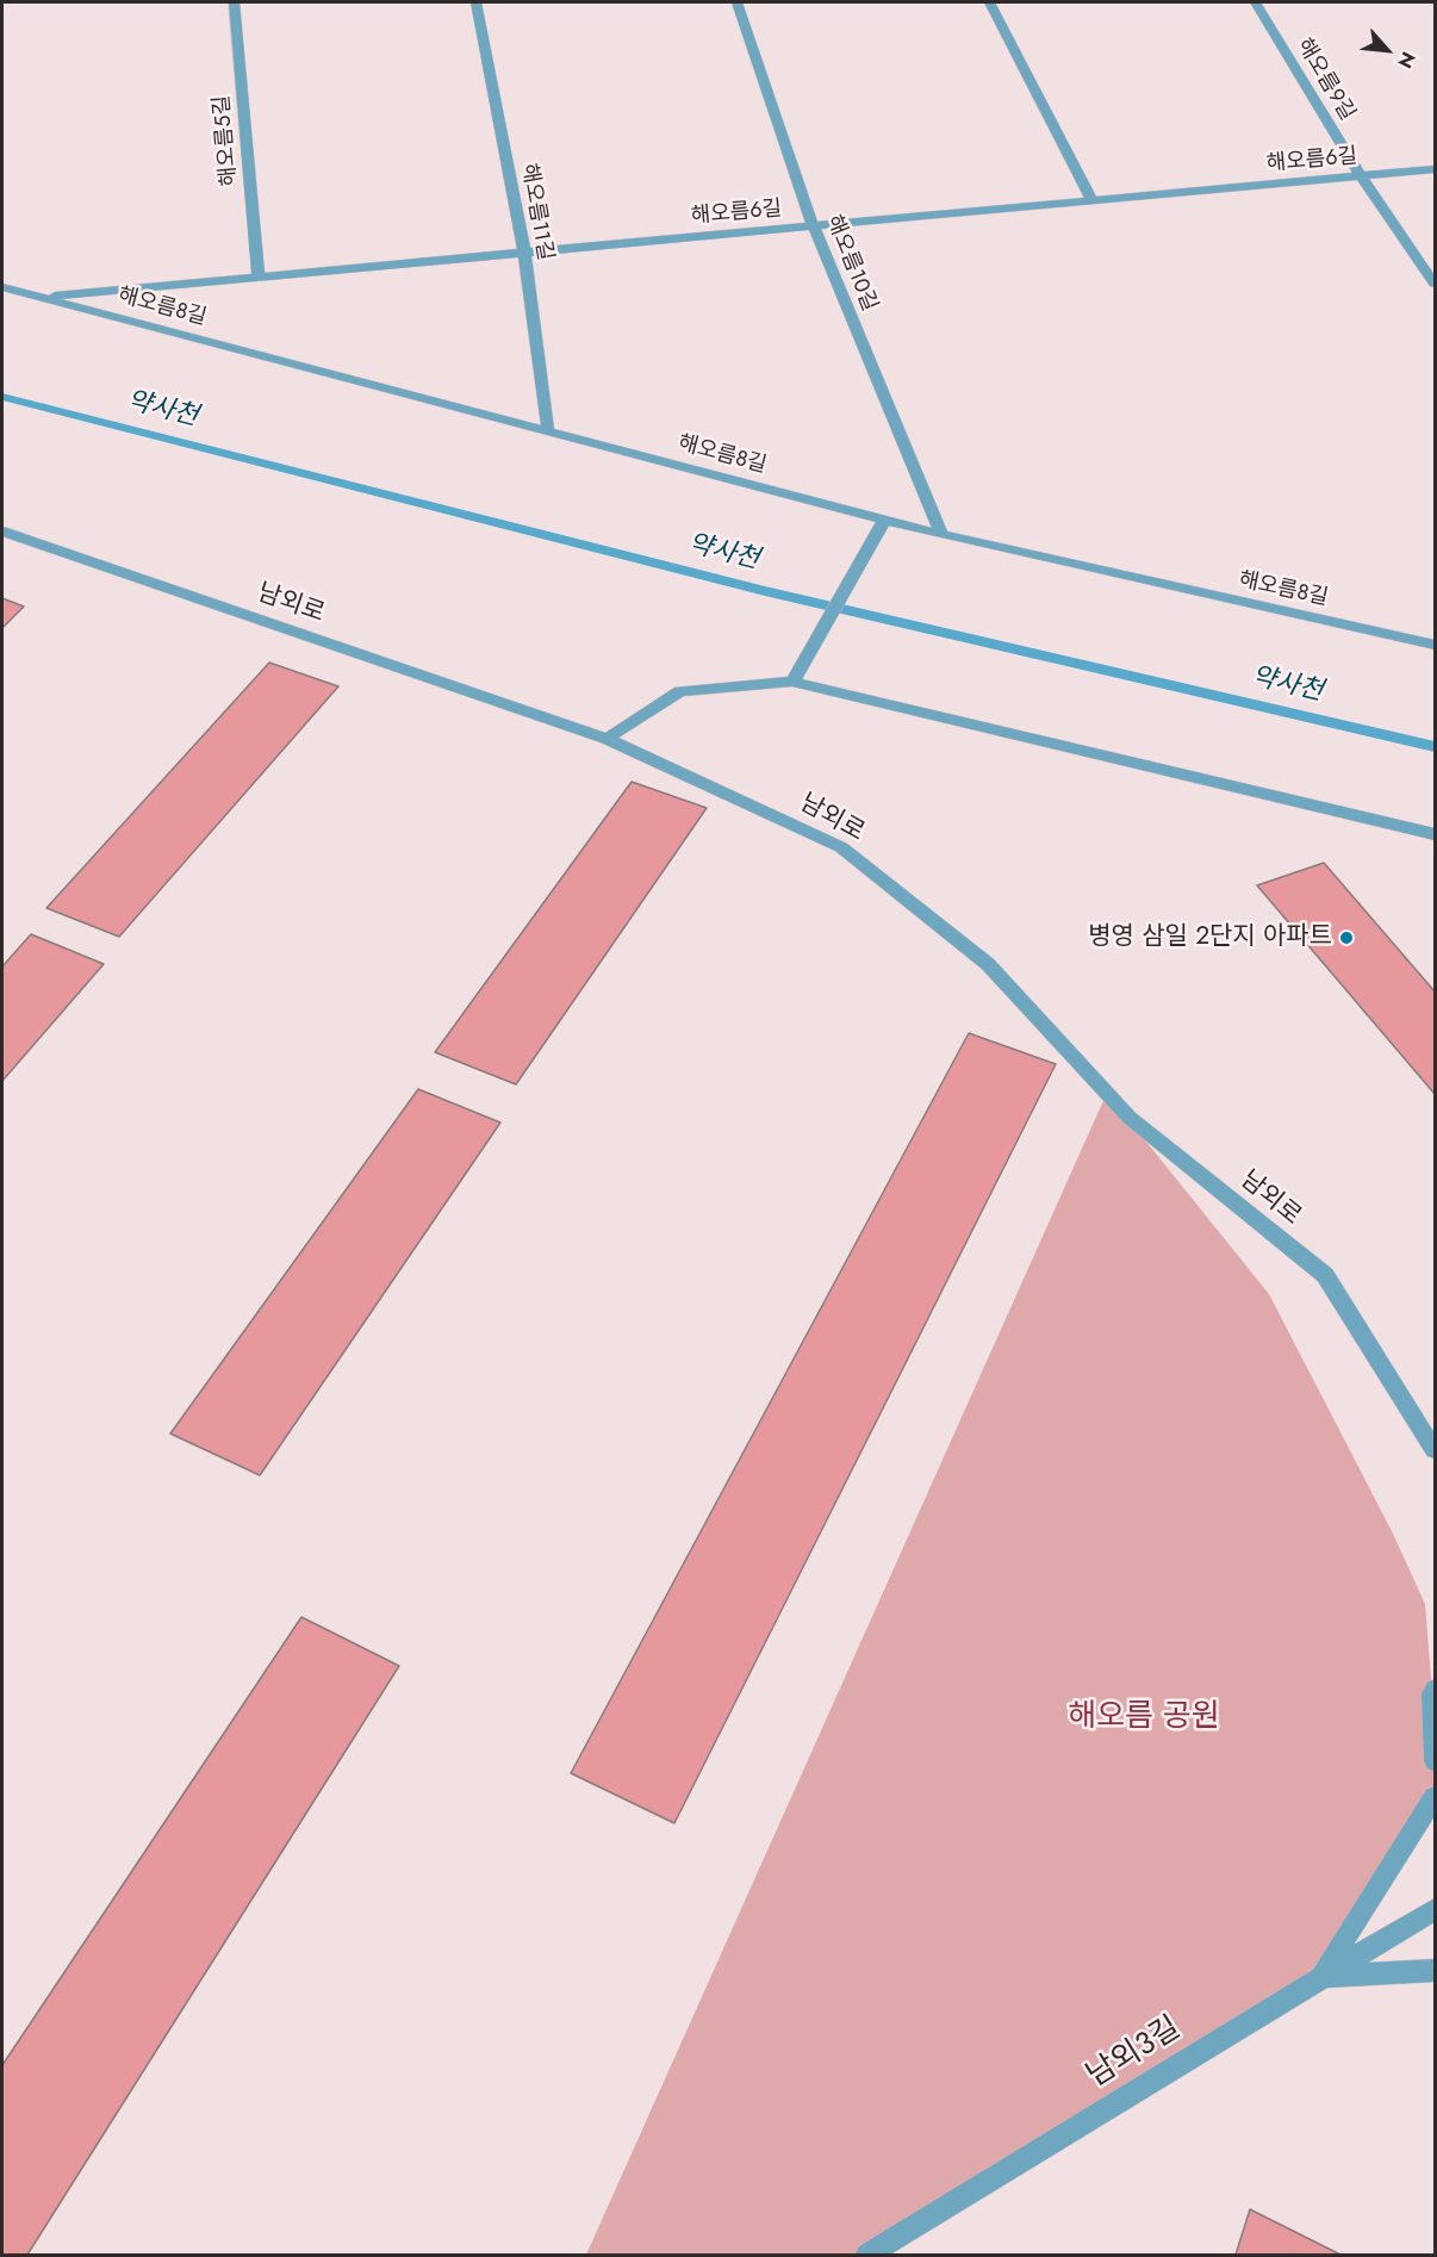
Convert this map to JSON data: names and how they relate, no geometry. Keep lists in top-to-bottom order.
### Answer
{
  "streets": {
    "street": [
      "해오름9길",
      "해오름5길",
      "해오름6길",
      "해오름11길",
      "해오름10길",
      "해오름8길",
      "남외로",
      "남외3길"
    ]
  },
  "crossings": [
    ["해오름9길", "해오름6길"],
    ["해오름5길", "해오름6길"],
    ["해오름6길", "해오름11길"],
    ["해오름6길", "해오름10길"],
    ["해오름6길", "해오름8길"],
    ["해오름11길", "해오름8길"],
    ["해오름10길", "해오름8길"]
  ],
  "water": ["약사천"],
  "parks": ["해오름 공원"],
  "places": ["병영 삼일 2단지 아파트"],
  "north": "bottom right"
}
